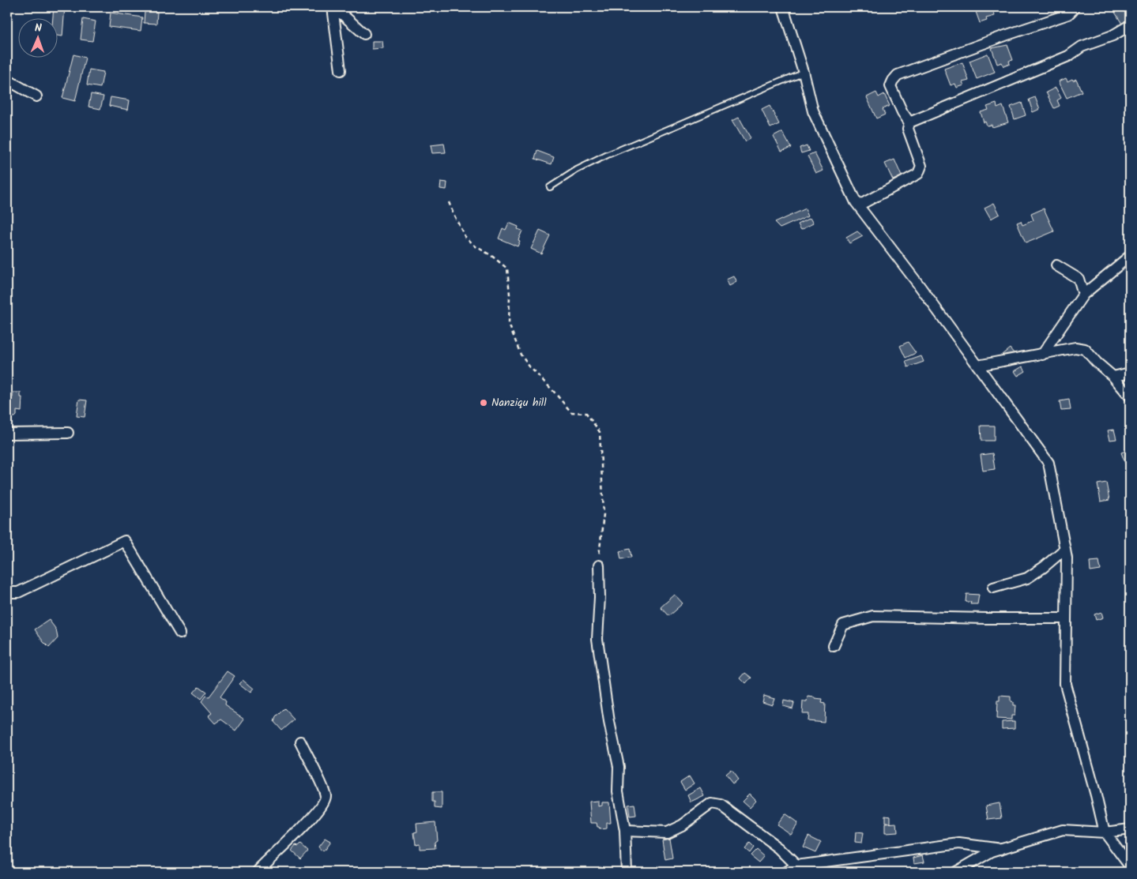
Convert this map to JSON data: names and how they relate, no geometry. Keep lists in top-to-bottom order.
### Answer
{
  "places": ["Nanziqu hill"],
  "north": "top"
}
